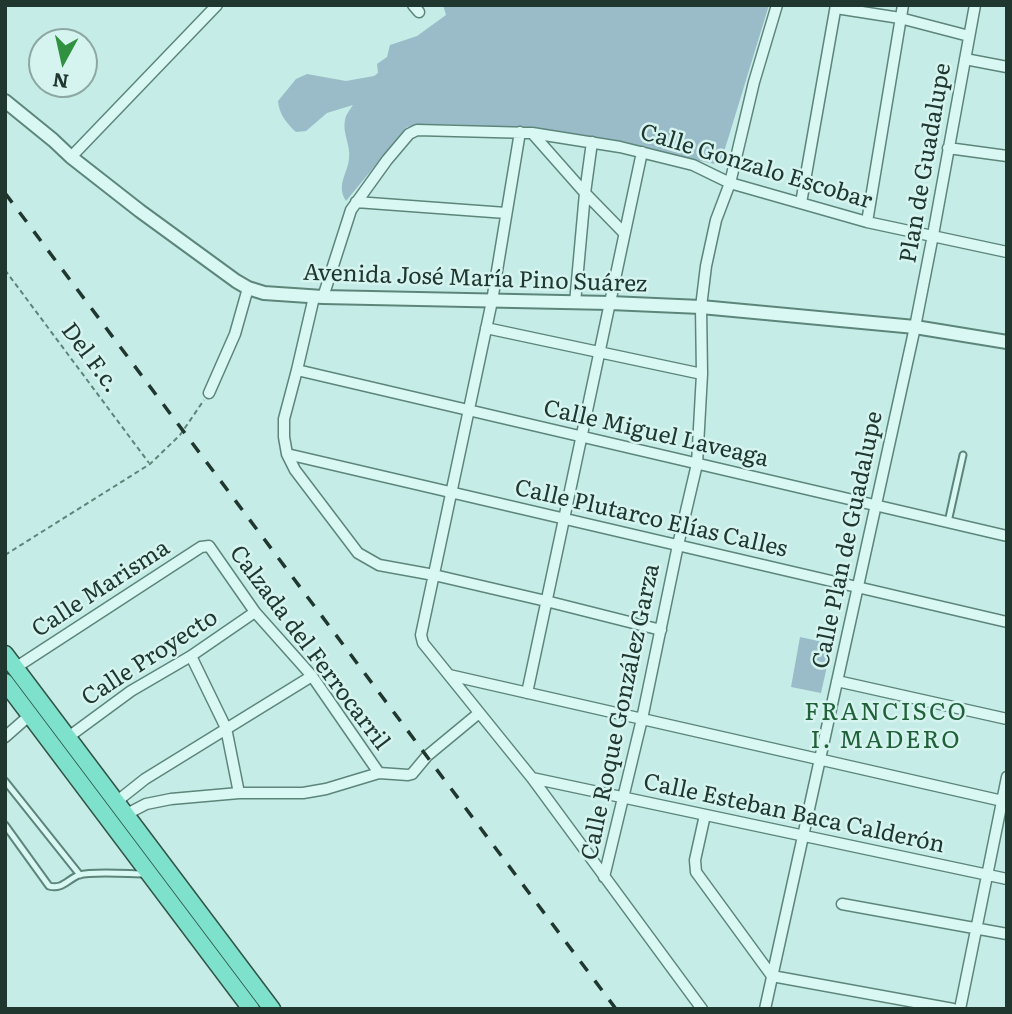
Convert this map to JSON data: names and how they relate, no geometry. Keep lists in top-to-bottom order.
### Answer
{
  "streets": {
    "street": [
      "Plan de Guadalupe",
      "Calle Gonzalo Escobar",
      "Avenida José María Pino Suárez",
      "Calle Miguel Laveaga",
      "Calle Plutarco Elías Calles",
      "Calle Plan de Guadalupe",
      "Calle Marisma",
      "Calzada del Ferrocarril",
      "Calle Proyecto",
      "Calle Roque González Garza",
      "Calle Esteban Baca Calderón"
    ],
    "path": ["Del F.c."]
  },
  "crossings": [
    ["Plan de Guadalupe", "Calle Gonzalo Escobar"],
    ["Plan de Guadalupe", "Avenida José María Pino Suárez"],
    ["Plan de Guadalupe", "Calle Plan de Guadalupe"],
    ["Calle Gonzalo Escobar", "Calle Roque González Garza"],
    ["Avenida José María Pino Suárez", "Calle Plan de Guadalupe"],
    ["Avenida José María Pino Suárez", "Calle Roque González Garza"],
    ["Calle Miguel Laveaga", "Calle Plan de Guadalupe"],
    ["Calle Miguel Laveaga", "Calle Roque González Garza"],
    ["Calle Plutarco Elías Calles", "Calle Plan de Guadalupe"],
    ["Calle Plutarco Elías Calles", "Calle Roque González Garza"],
    ["Calle Plan de Guadalupe", "Calle Esteban Baca Calderón"],
    ["Calle Marisma", "Calzada del Ferrocarril"],
    ["Calzada del Ferrocarril", "Calle Proyecto"],
    ["Calle Roque González Garza", "Calle Esteban Baca Calderón"]
  ],
  "districts": ["FRANCISCO I. MADERO"],
  "north": "bottom"
}
